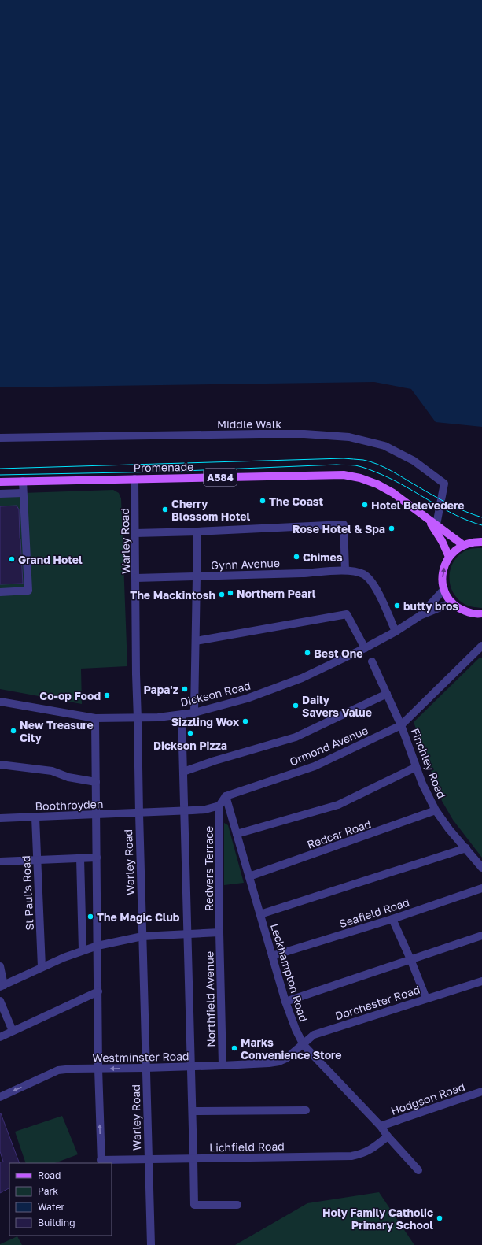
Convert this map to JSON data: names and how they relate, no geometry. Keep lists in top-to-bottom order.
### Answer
{
  "streets": {
    "main road": ["Promenade", "A584"],
    "street": [
      "Middle Walk",
      "Warley Road",
      "Gynn Avenue",
      "Dickson Road",
      "Ormond Avenue",
      "Finchley Road",
      "Boothroyden",
      "Redcar Road",
      "Redvers Terrace",
      "St Paul's Road",
      "Seafield Road",
      "Leckhampton Road",
      "Northfield Avenue",
      "Dorchester Road",
      "Westminster Road",
      "Hodgson Road",
      "Lichfield Road"
    ]
  },
  "crossings": [
    ["Middle Walk", "Promenade"],
    ["Promenade", "Warley Road"],
    ["Warley Road", "Gynn Avenue"],
    ["Warley Road", "Dickson Road"],
    ["Warley Road", "Boothroyden"],
    ["Warley Road", "Westminster Road"],
    ["Warley Road", "Lichfield Road"],
    ["Gynn Avenue", "Dickson Road"],
    ["Ormond Avenue", "Finchley Road"],
    ["Ormond Avenue", "Leckhampton Road"],
    ["Finchley Road", "Redcar Road"],
    ["Boothroyden", "St Paul's Road"],
    ["Redcar Road", "Leckhampton Road"],
    ["Redvers Terrace", "Northfield Avenue"],
    ["Seafield Road", "Leckhampton Road"],
    ["Leckhampton Road", "Dorchester Road"],
    ["Leckhampton Road", "Hodgson Road"],
    ["Leckhampton Road", "Lichfield Road"],
    ["Northfield Avenue", "Westminster Road"],
    ["Dorchester Road", "Westminster Road"]
  ],
  "places": [
    "The Coast",
    "Hotel Belevedere",
    "Cherry Blossom Hotel",
    "Rose Hotel & Spa",
    "Chimes",
    "Grand Hotel",
    "Northern Pearl",
    "The Mackintosh",
    "butty bros",
    "Best One",
    "Papa'z",
    "Co-op Food",
    "Daily Savers Value",
    "Sizzling Wox",
    "New Treasure City",
    "Dickson Pizza",
    "The Magic Club",
    "Marks Convenience Store",
    "Holy Family Catholic Primary School"
  ],
  "legend": [
    "Road",
    "Park",
    "Water",
    "Building"
  ]
}
